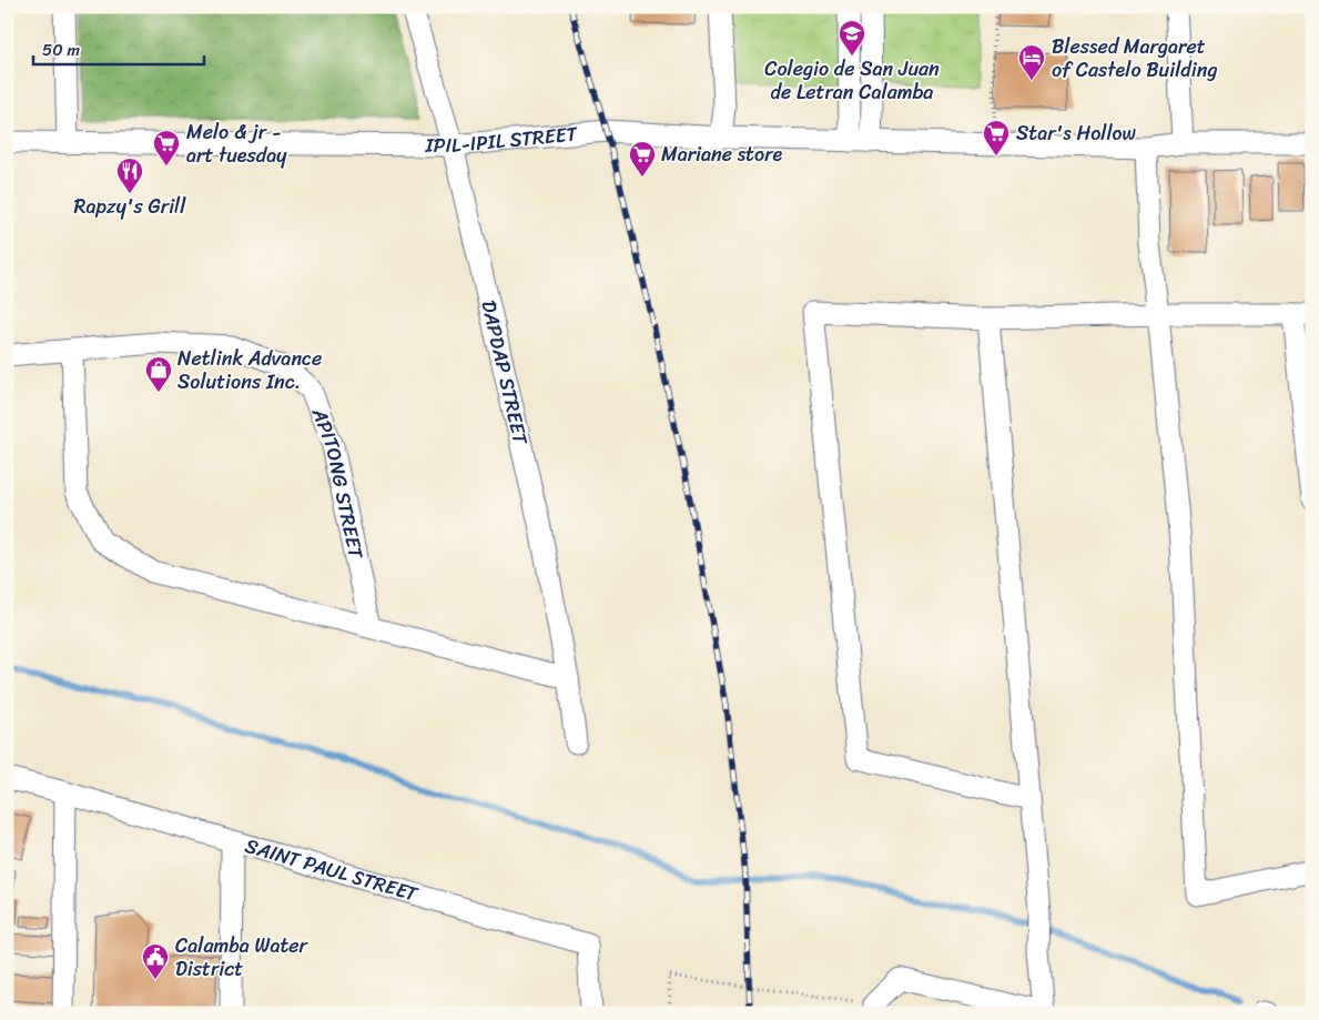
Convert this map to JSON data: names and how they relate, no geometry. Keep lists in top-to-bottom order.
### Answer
{
  "streets": {
    "street": [
      "IPIL-IPIL STREET",
      "DAPDAP STREET",
      "APITONG STREET",
      "SAINT PAUL STREET"
    ]
  },
  "crossings": [
    ["IPIL-IPIL STREET", "DAPDAP STREET"]
  ],
  "places": {
    "school or university": ["Colegio de San Juan de Letran Calamba"],
    "hotel": ["Blessed Margaret of Castelo Building"],
    "supermarket": ["Star's Hollow", "Melo & jr - art tuesday", "Mariane store"],
    "restaurant": ["Rapzy's Grill"],
    "shop": ["Netlink Advance Solutions Inc."],
    "public building": ["Calamba Water District"]
  },
  "scale_bar": "50 m"
}
